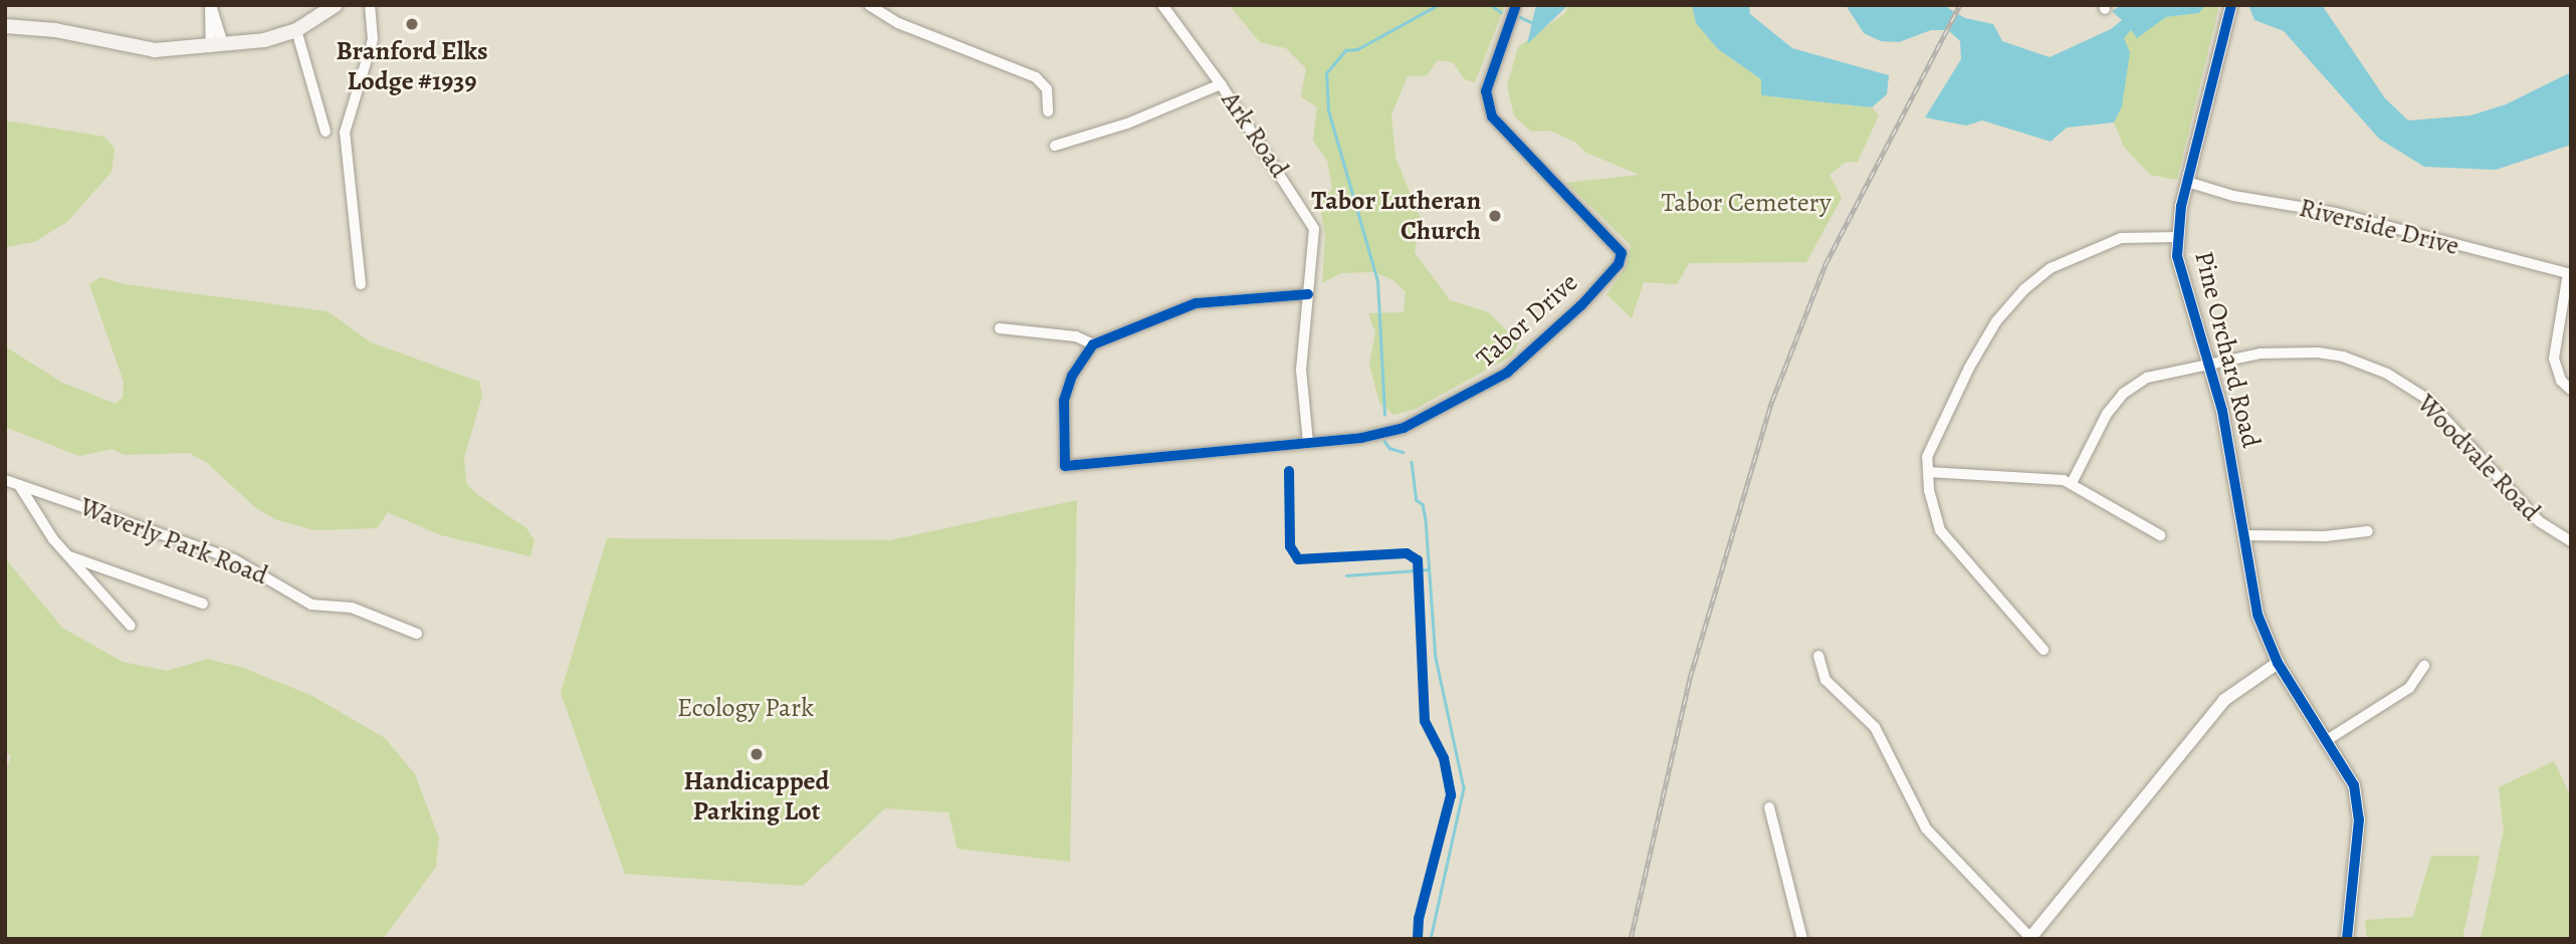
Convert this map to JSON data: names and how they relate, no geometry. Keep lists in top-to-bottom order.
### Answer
{
  "streets": {
    "street": [
      "Ark Road",
      "Riverside Drive",
      "Tabor Drive",
      "Pine Orchard Road",
      "Woodvale Road",
      "Waverly Park Road"
    ]
  },
  "crossings": [
    ["Ark Road", "Tabor Drive"],
    ["Riverside Drive", "Pine Orchard Road"],
    ["Pine Orchard Road", "Woodvale Road"]
  ],
  "parks": ["Tabor Cemetery", "Ecology Park"],
  "places": ["Branford Elks Lodge #1939", "Tabor Lutheran Church", "Handicapped Parking Lot"]
}
